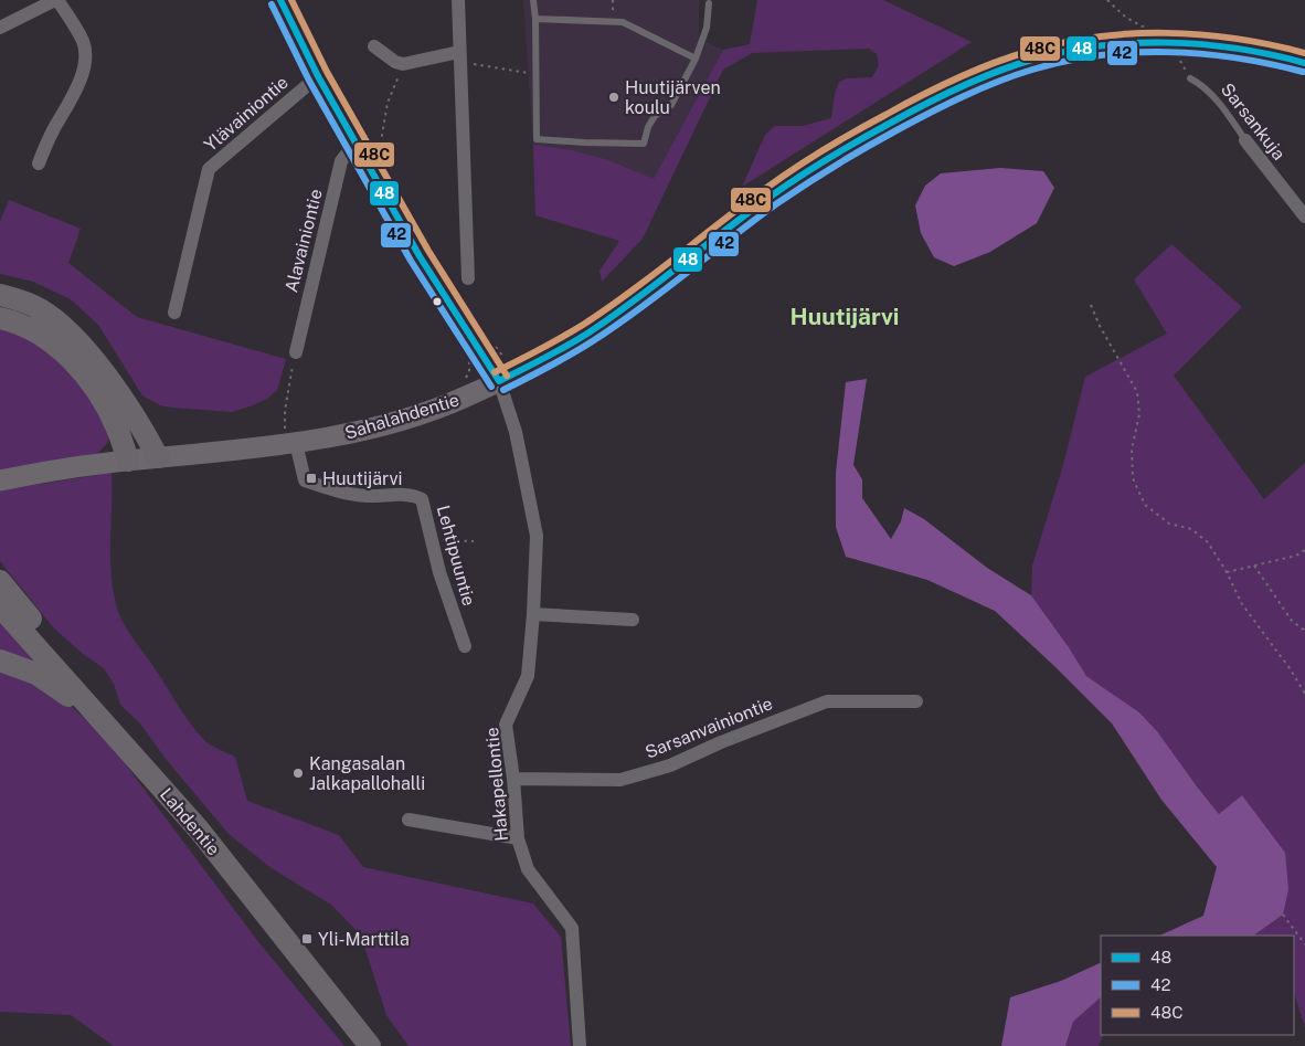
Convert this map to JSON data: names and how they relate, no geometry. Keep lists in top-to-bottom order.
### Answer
{
  "streets": {
    "highway": ["Lahdentie"],
    "main road": ["Sahalahdentie"],
    "street": [
      "Ylävainiontie",
      "Sarsankuja",
      "Alavainiontie",
      "Lehtipuuntie",
      "Sarsanvainiontie",
      "Hakapellontie"
    ]
  },
  "crossings": [
    ["Sahalahdentie", "Lehtipuuntie"],
    ["Sahalahdentie", "Hakapellontie"],
    ["Sarsanvainiontie", "Hakapellontie"]
  ],
  "districts": ["Huutijärvi"],
  "places": {
    "other": ["Huutijärven koulu", "Kangasalan Jalkapallohalli"],
    "transit": ["Huutijärvi", "Yli-Marttila"]
  },
  "lines": ["transit line 48", "transit line 48C", "transit line 42"],
  "legend": ["48", "42", "48C"]
}
